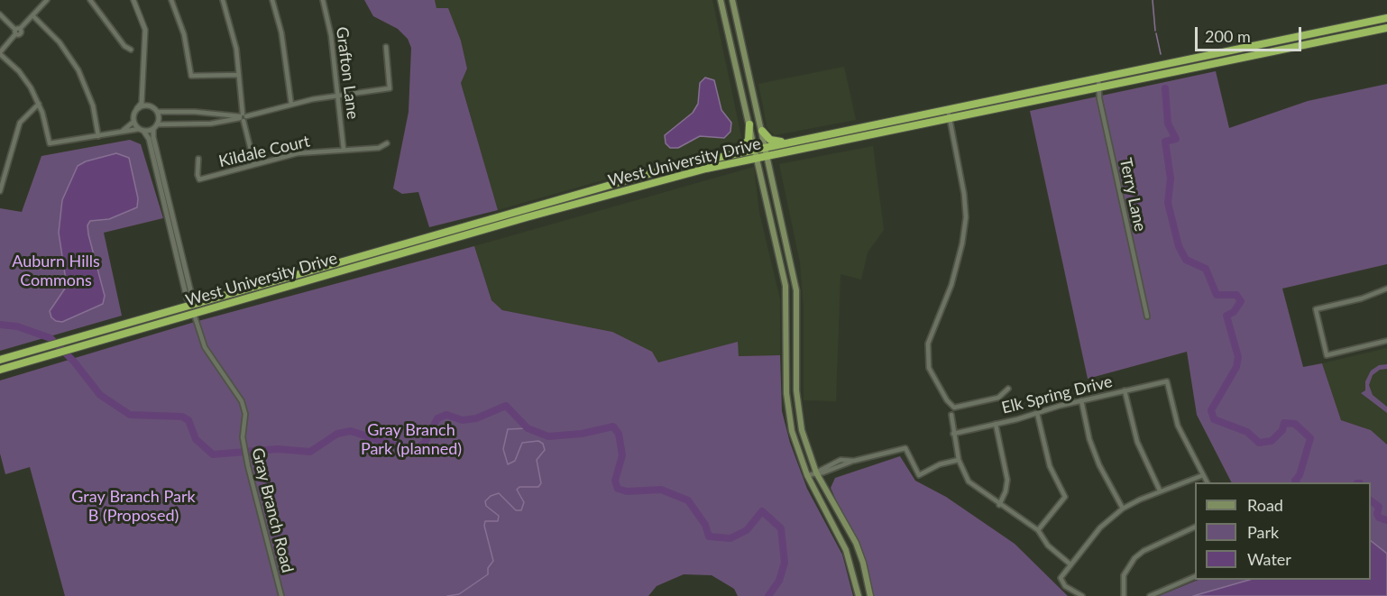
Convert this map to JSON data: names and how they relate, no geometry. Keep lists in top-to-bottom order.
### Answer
{
  "streets": {
    "highway": ["West University Drive"],
    "street": [
      "Grafton Lane",
      "Kildale Court",
      "Terry Lane",
      "Elk Spring Drive",
      "Gray Branch Road"
    ]
  },
  "crossings": [
    ["Grafton Lane", "Kildale Court"],
    ["West University Drive", "Terry Lane"],
    ["West University Drive", "Gray Branch Road"]
  ],
  "parks": ["Auburn Hills Commons", "Gray Branch Park (planned)", "Gray Branch Park B (Proposed)"],
  "legend": ["Road", "Park", "Water"],
  "scale_bar": "200 m"
}
